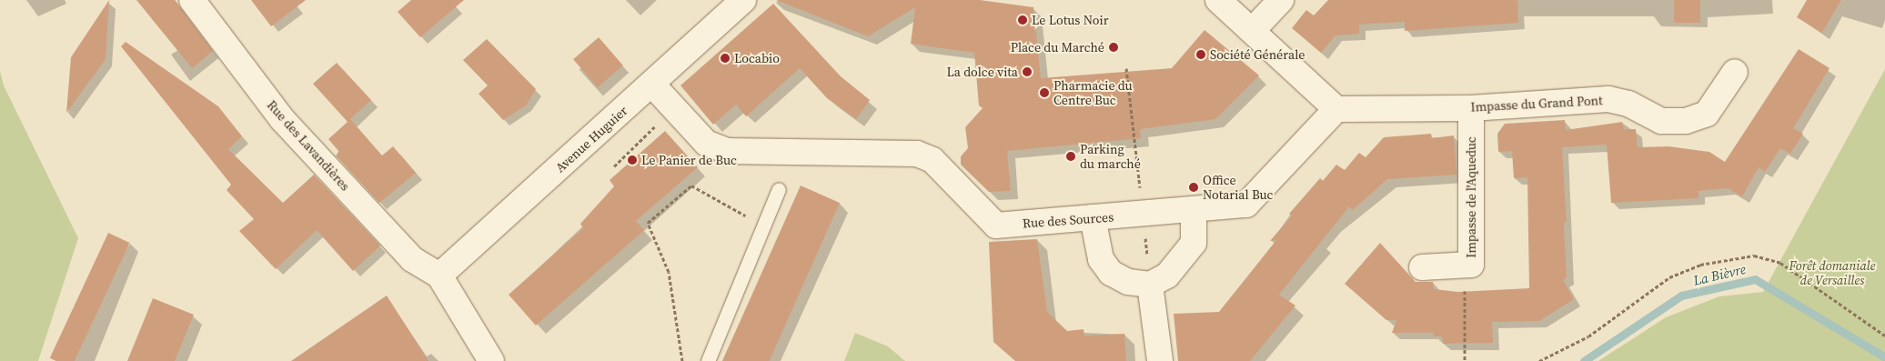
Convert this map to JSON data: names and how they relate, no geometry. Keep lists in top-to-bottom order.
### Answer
{
  "streets": {
    "street": [
      "Impasse du Grand Pont",
      "Avenue Huguier",
      "Rue des Lavandières",
      "Impasse de l'Aqueduc",
      "Rue des Sources"
    ]
  },
  "crossings": [
    ["Impasse du Grand Pont", "Impasse de l'Aqueduc"],
    ["Impasse du Grand Pont", "Rue des Sources"],
    ["Avenue Huguier", "Rue des Lavandières"],
    ["Avenue Huguier", "Rue des Sources"]
  ],
  "water": ["La Bièvre"],
  "parks": ["Forêt domaniale de Versailles"],
  "places": [
    "Le Lotus Noir",
    "Place du Marché",
    "Société Générale",
    "Locabio",
    "La dolce vita",
    "Pharmacie du Centre Buc",
    "Parking du marché",
    "Le Panier de Buc",
    "Office Notarial Buc"
  ]
}
